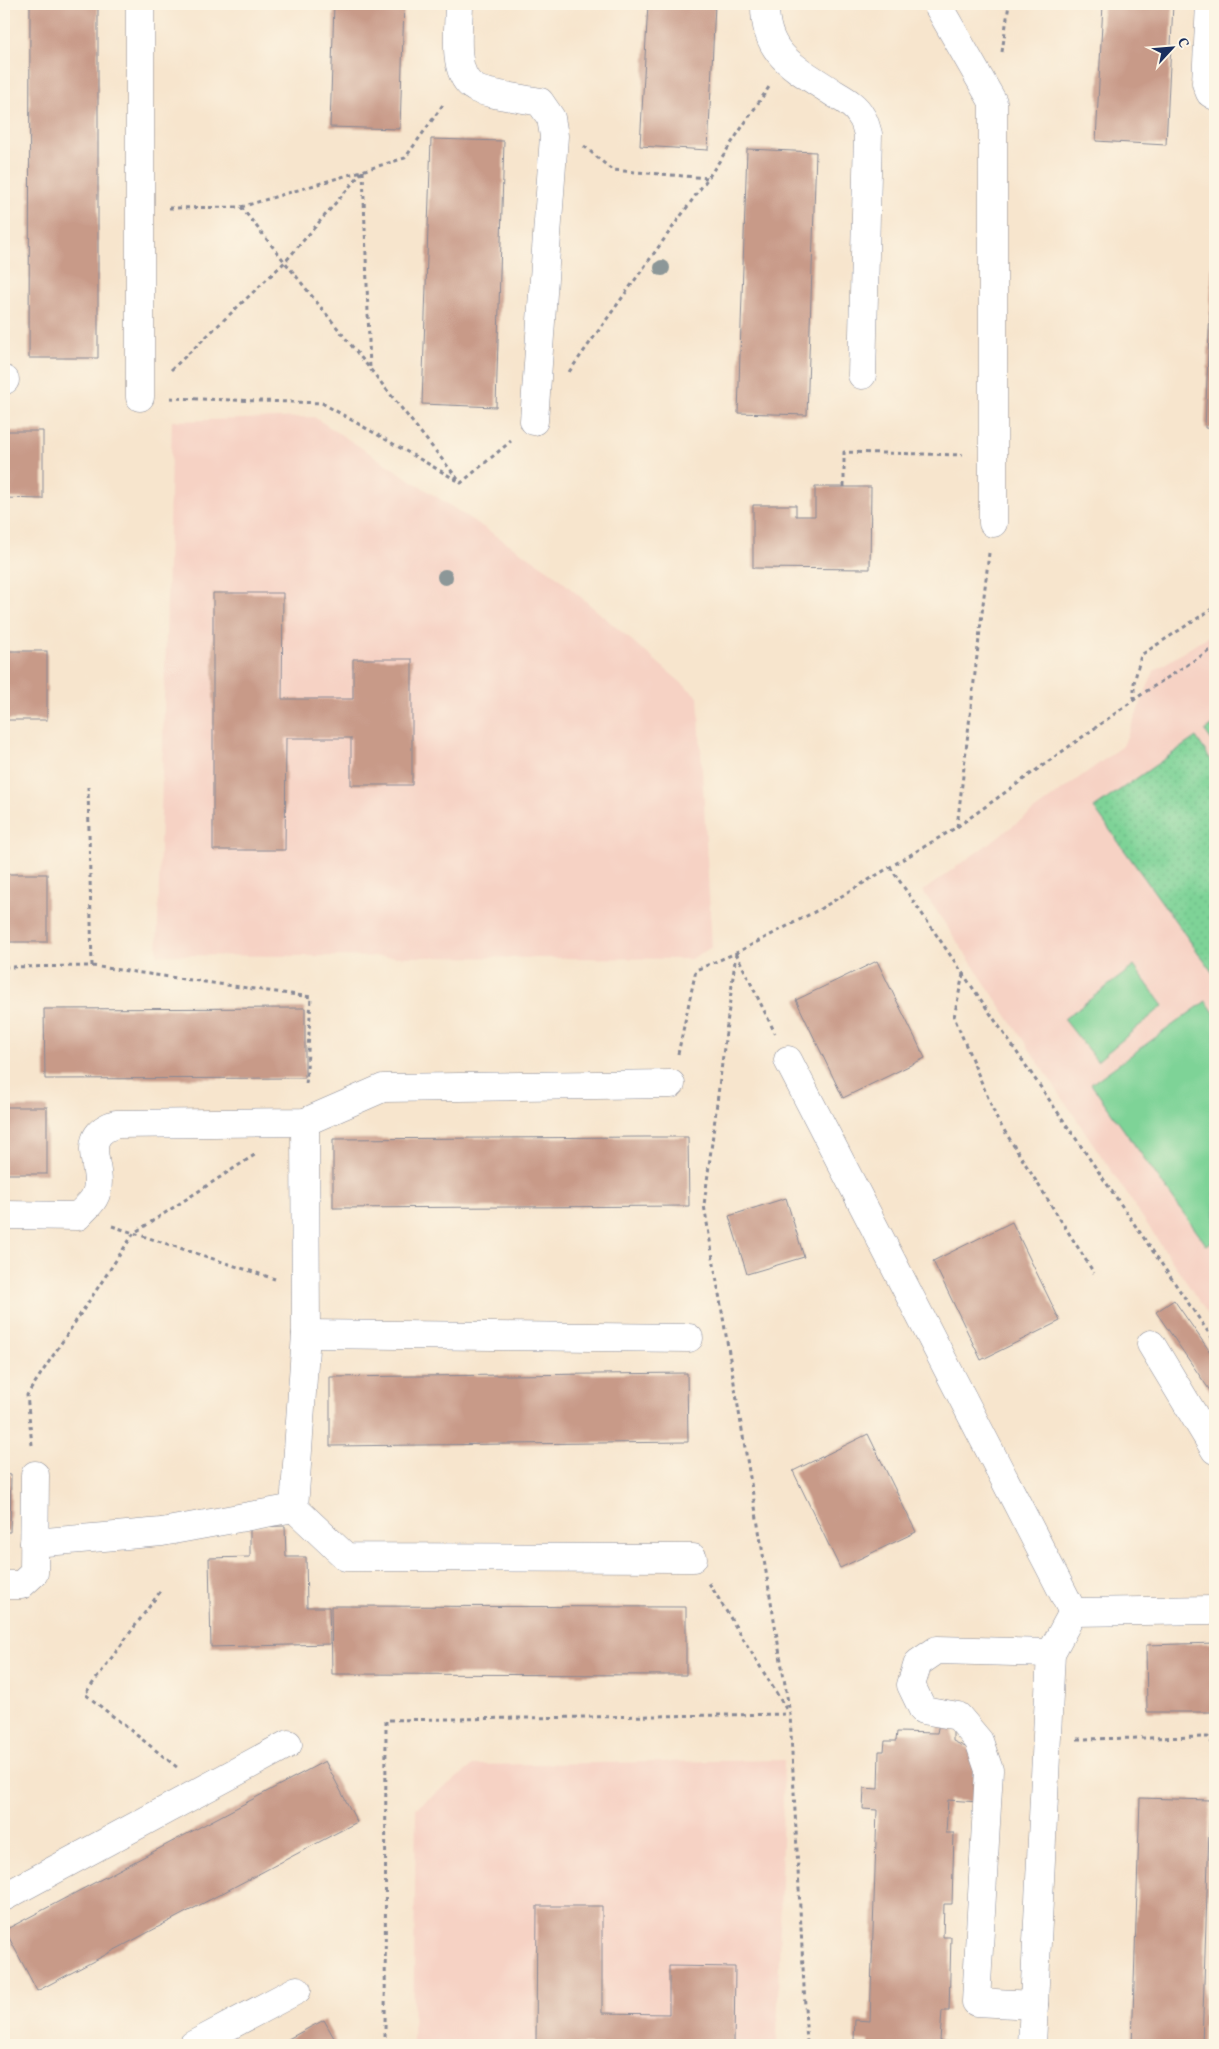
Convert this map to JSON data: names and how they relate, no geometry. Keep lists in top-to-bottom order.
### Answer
{
  "north": "top right"
}
